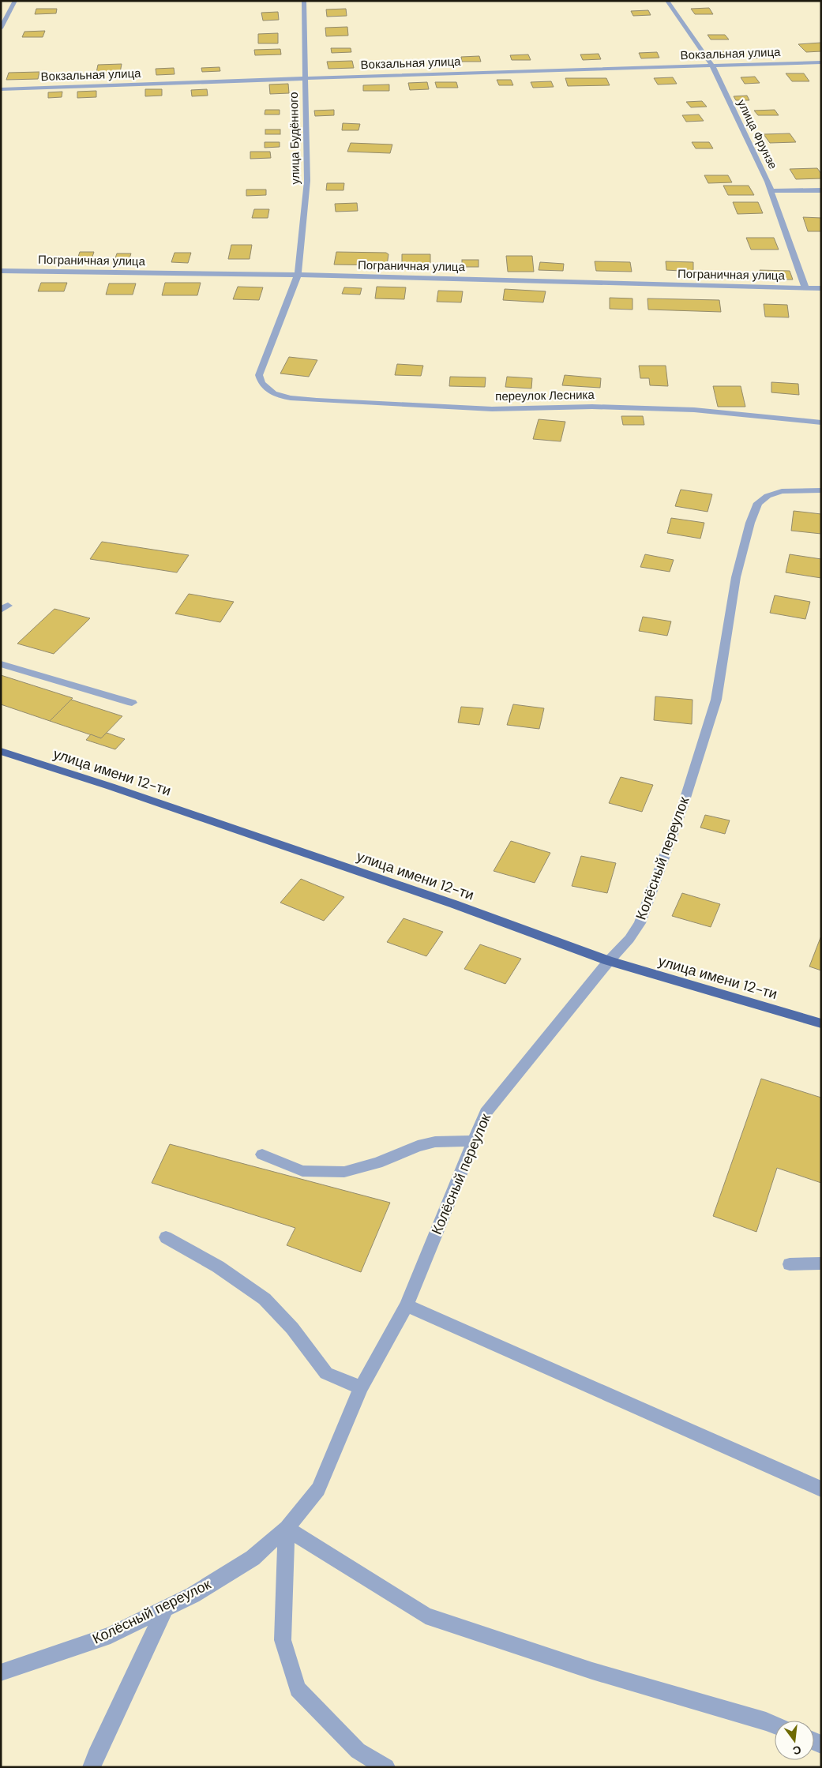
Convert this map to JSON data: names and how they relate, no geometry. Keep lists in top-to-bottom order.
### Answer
{
  "streets": {
    "main road": ["улица имени 12-ти"],
    "street": [
      "Вокзальная улица",
      "улица Фрунзе",
      "улица Будённого",
      "Пограничная улица",
      "переулок Лесника",
      "Колёсный переулок"
    ]
  },
  "crossings": [
    ["Вокзальная улица", "улица Фрунзе"],
    ["Вокзальная улица", "улица Будённого"],
    ["улица Фрунзе", "Пограничная улица"],
    ["улица Будённого", "Пограничная улица"],
    ["улица Будённого", "переулок Лесника"],
    ["улица имени 12-ти", "Колёсный переулок"]
  ],
  "north": "bottom"
}
